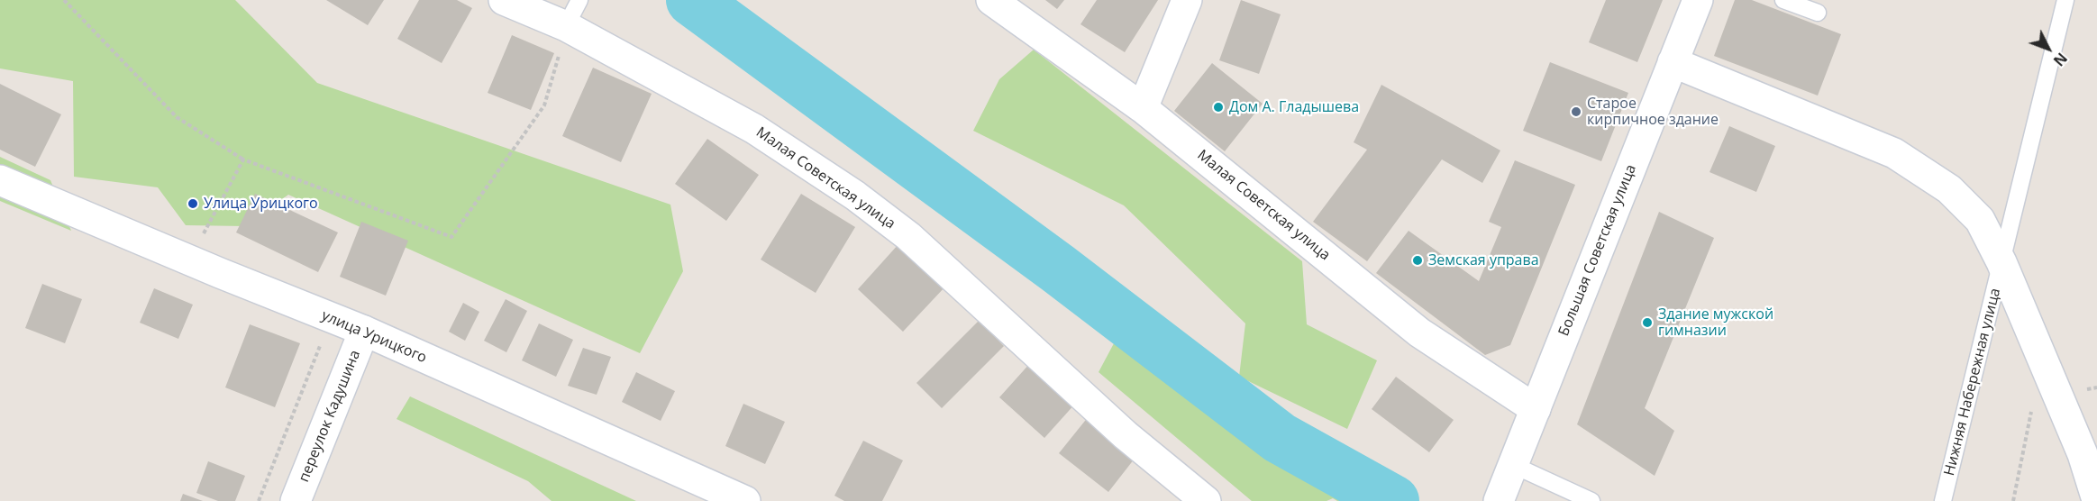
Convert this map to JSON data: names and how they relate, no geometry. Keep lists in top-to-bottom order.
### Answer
{
  "streets": {
    "main road": [
      "Малая Советская улица",
      "Большая Советская улица",
      "улица Урицкого",
      "переулок Кадушина"
    ],
    "lane": ["Нижняя Набережная улица"]
  },
  "crossings": [
    ["Малая Советская улица", "Большая Советская улица"],
    ["улица Урицкого", "переулок Кадушина"]
  ],
  "places": [
    "Дом А. Гладышева",
    "Старое кирпичное здание",
    "Улица Урицкого",
    "Земская управа",
    "Здание мужской гимназии"
  ],
  "north": "bottom right"
}
